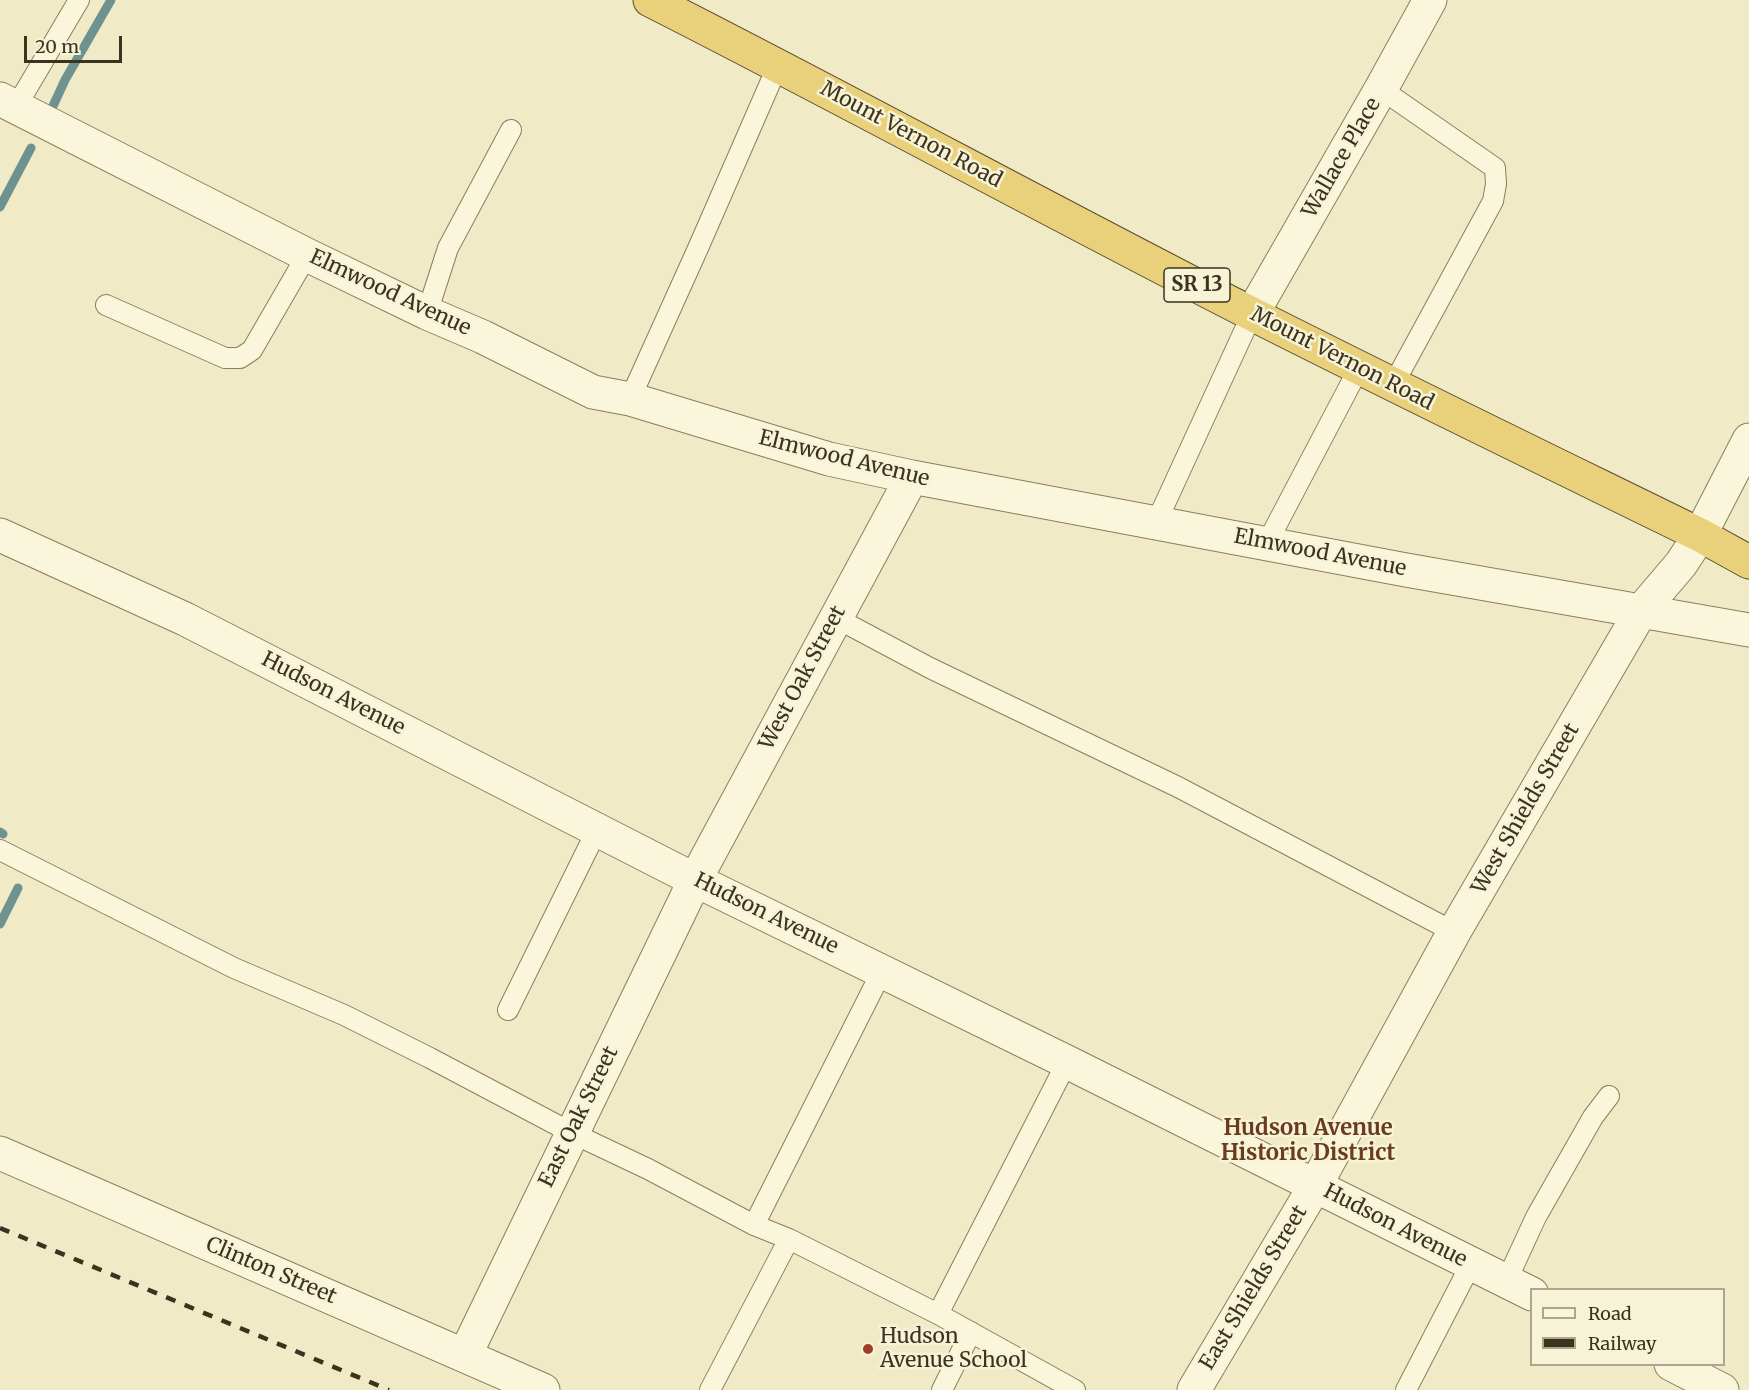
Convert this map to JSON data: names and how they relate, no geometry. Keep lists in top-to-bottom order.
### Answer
{
  "streets": {
    "highway": ["Mount Vernon Road", "SR 13"],
    "street": [
      "Wallace Place",
      "Elmwood Avenue",
      "West Oak Street",
      "Hudson Avenue",
      "West Shields Street",
      "East Oak Street",
      "Clinton Street",
      "East Shields Street"
    ]
  },
  "crossings": [
    ["Mount Vernon Road", "Wallace Place"],
    ["Mount Vernon Road", "West Shields Street"],
    ["Elmwood Avenue", "West Oak Street"],
    ["Elmwood Avenue", "West Shields Street"],
    ["West Oak Street", "Hudson Avenue"],
    ["West Oak Street", "East Oak Street"],
    ["Hudson Avenue", "West Shields Street"],
    ["Hudson Avenue", "East Oak Street"],
    ["Hudson Avenue", "East Shields Street"],
    ["West Shields Street", "East Shields Street"],
    ["East Oak Street", "Clinton Street"]
  ],
  "districts": ["Hudson Avenue Historic District"],
  "places": ["Hudson Avenue School"],
  "legend": ["Road", "Railway"],
  "scale_bar": "20 m"
}
